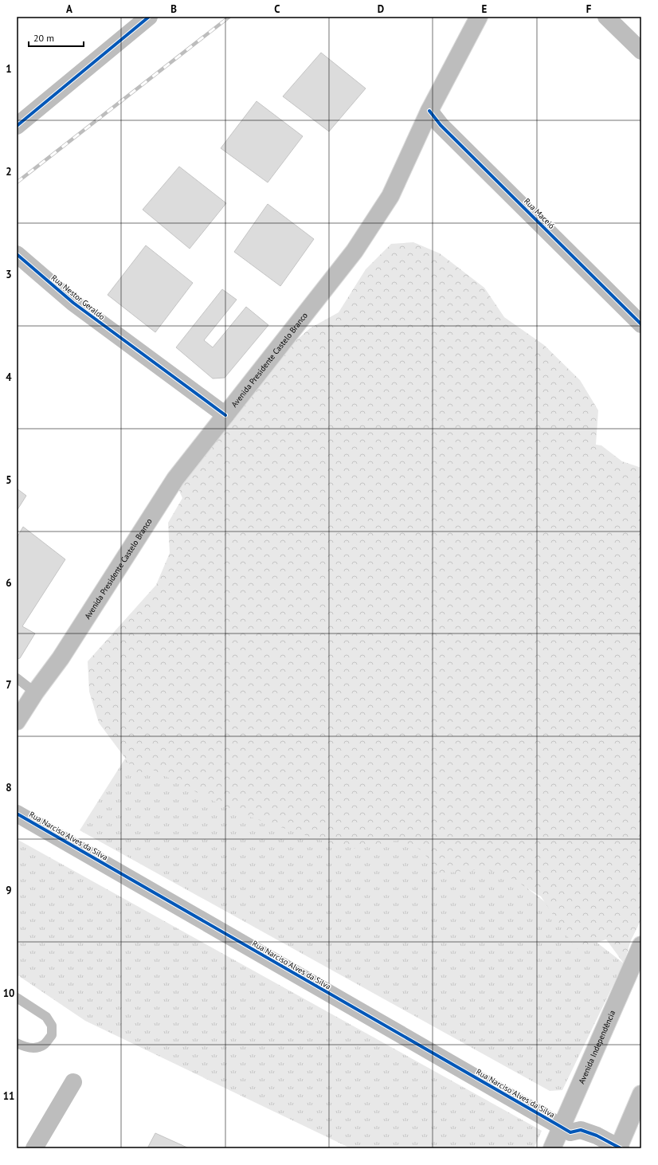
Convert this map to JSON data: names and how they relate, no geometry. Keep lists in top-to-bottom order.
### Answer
{
  "streets": {
    "street": [
      "Rua Maceió",
      "Rua Nestor Geraldo",
      "Avenida Presidente Castelo Branco",
      "Rua Narciso Alves da Silva",
      "Avenida Independência"
    ]
  },
  "crossings": [
    ["Rua Maceió", "Avenida Presidente Castelo Branco"],
    ["Rua Nestor Geraldo", "Avenida Presidente Castelo Branco"],
    ["Rua Narciso Alves da Silva", "Avenida Independência"]
  ],
  "scale_bar": "20 m",
  "grid": {
    "columns": [
      "A",
      "B",
      "C",
      "D",
      "E",
      "F"
    ],
    "rows": [
      "1",
      "2",
      "3",
      "4",
      "5",
      "6",
      "7",
      "8",
      "9",
      "10",
      "11"
    ]
  }
}
